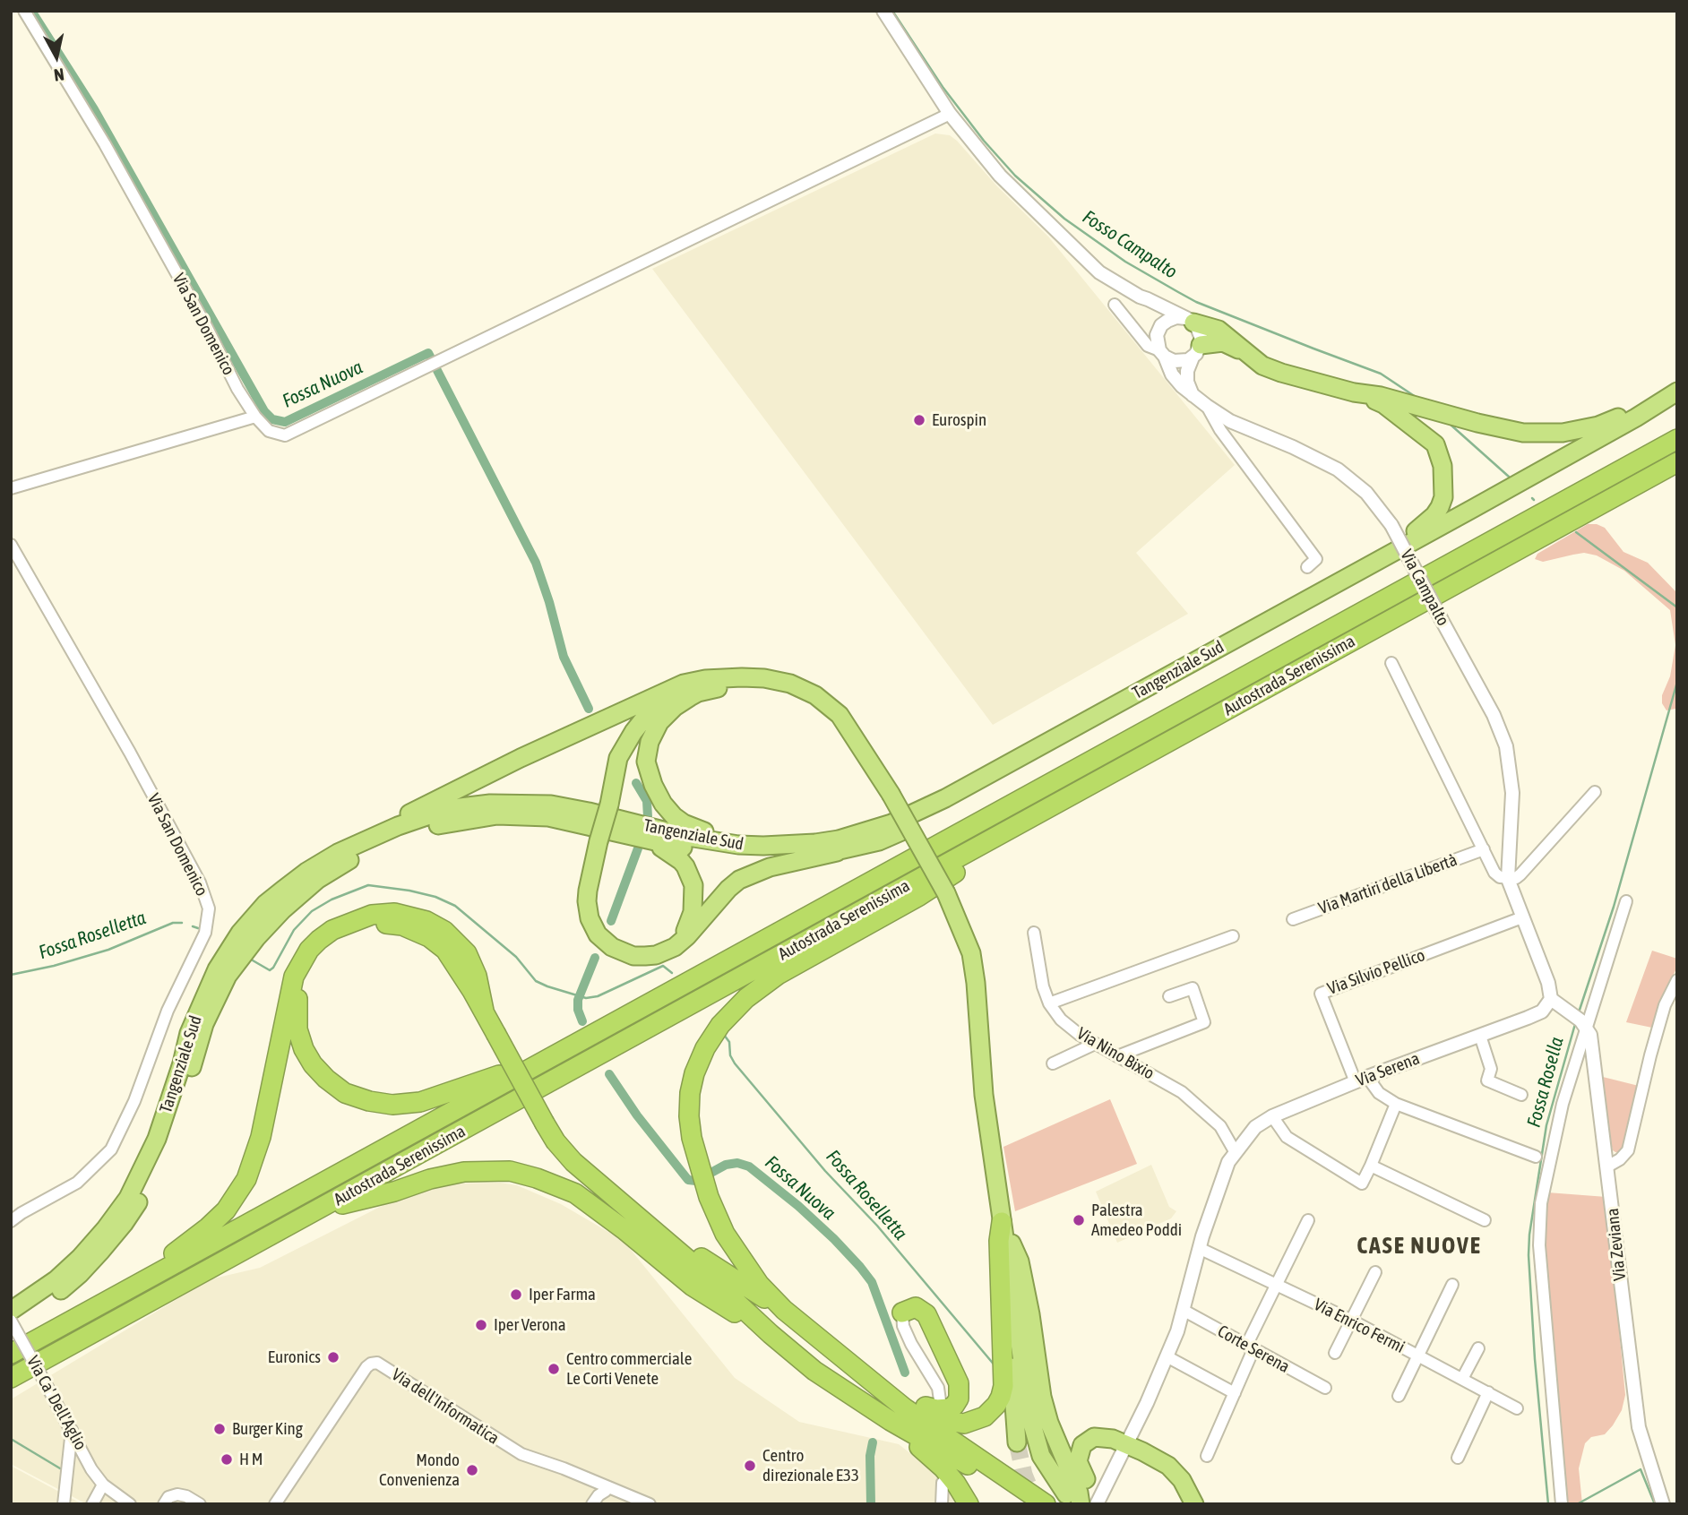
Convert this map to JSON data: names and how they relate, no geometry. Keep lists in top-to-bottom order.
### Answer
{
  "streets": {
    "highway": ["Tangenziale Sud", "Autostrada Serenissima"],
    "street": [
      "Via San Domenico",
      "Via Campalto",
      "Via Martiri della Libertà",
      "Via Silvio Pellico",
      "Via Nino Bixio",
      "Via Serena",
      "Via Zeviana",
      "Via Enrico Fermi",
      "Corte Serena",
      "Via Ca' Dell'Aglio",
      "Via dell'Informatica"
    ]
  },
  "crossings": [
    ["Tangenziale Sud", "Via Ca' Dell'Aglio"],
    ["Via Silvio Pellico", "Via Serena"],
    ["Via Nino Bixio", "Via Serena"],
    ["Via Serena", "Via Enrico Fermi"],
    ["Via Serena", "Corte Serena"]
  ],
  "districts": ["CASE NUOVE"],
  "water": [
    "Fosso Campalto",
    "Fossa Nuova",
    "Fossa Roselletta",
    "Fossa Rosella"
  ],
  "places": [
    "Eurospin",
    "Palestra Amedeo Poddi",
    "Iper Farma",
    "Iper Verona",
    "Euronics",
    "Centro commerciale Le Corti Venete",
    "Burger King",
    "H M",
    "Centro direzionale E33",
    "Mondo Convenienza"
  ],
  "north": "bottom"
}
